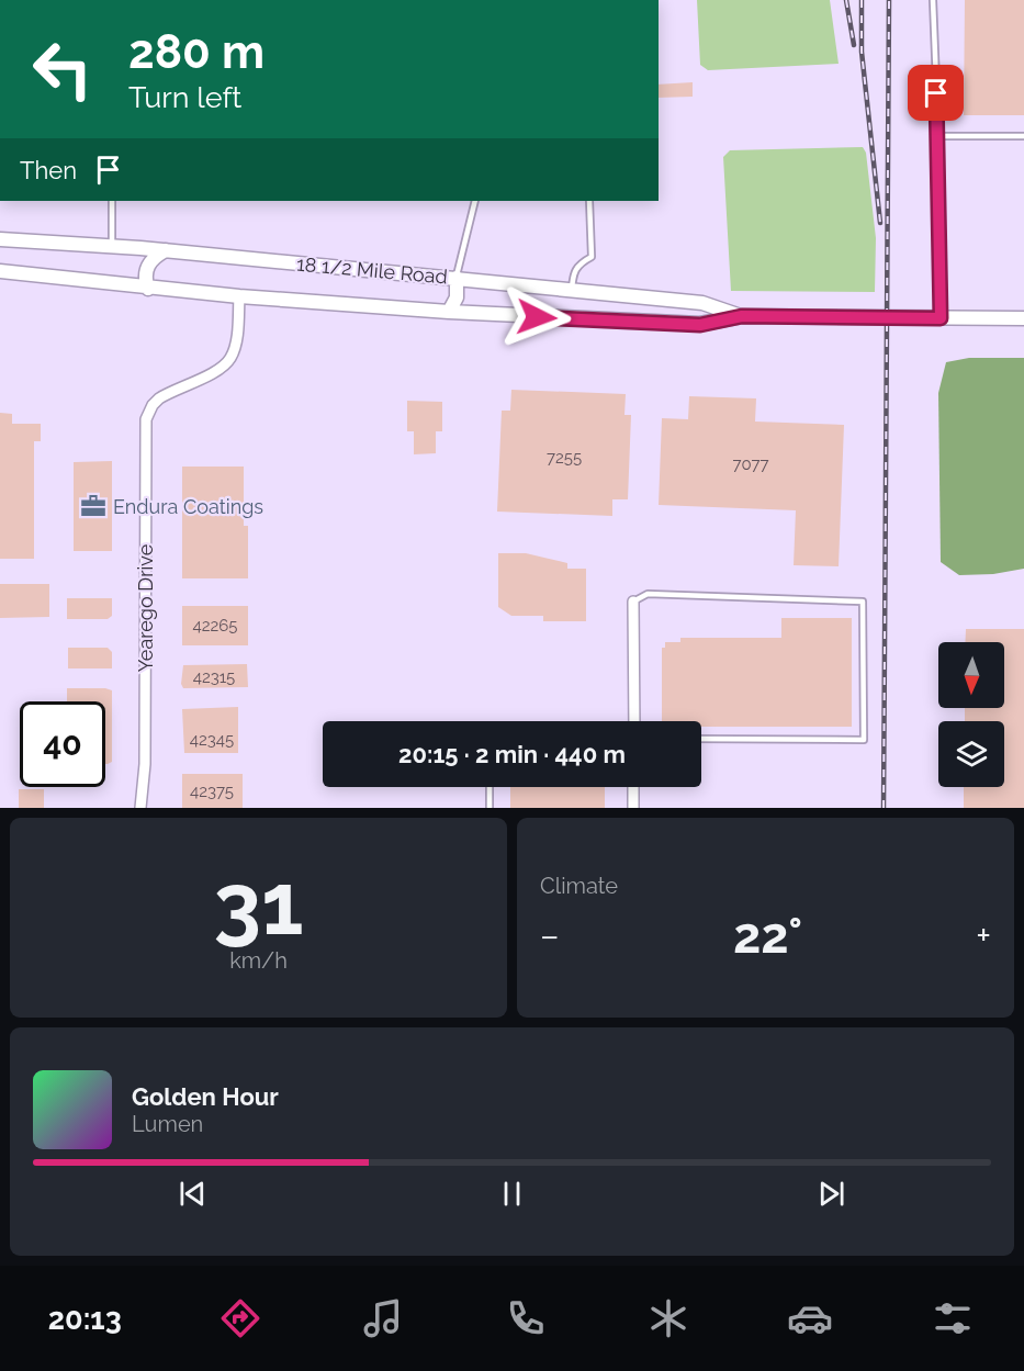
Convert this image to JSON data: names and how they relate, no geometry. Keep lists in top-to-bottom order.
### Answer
{
  "streets": {
    "street": ["18 1/2 Mile Road", "Yearego Drive"]
  },
  "crossings": [
    ["18 1/2 Mile Road", "Yearego Drive"]
  ],
  "places": {
    "office": ["Endura Coatings"]
  },
  "house_numbers": [
    "7255",
    "7077",
    "42265",
    "42315",
    "42345",
    "42375"
  ],
  "north": "bottom",
  "page": {
    "turn": ["280 m", "Turn left"],
    "then": "Then",
    "limit": "40",
    "trip": "20:15 · 2 min · 440 m",
    "tile": [
      ["31", "km/h"],
      "Climate"
    ],
    "heat": ["−", "22°", "+"],
    "song": ["Golden Hour", "Lumen"],
    "tabs": "20:13"
  }
}
